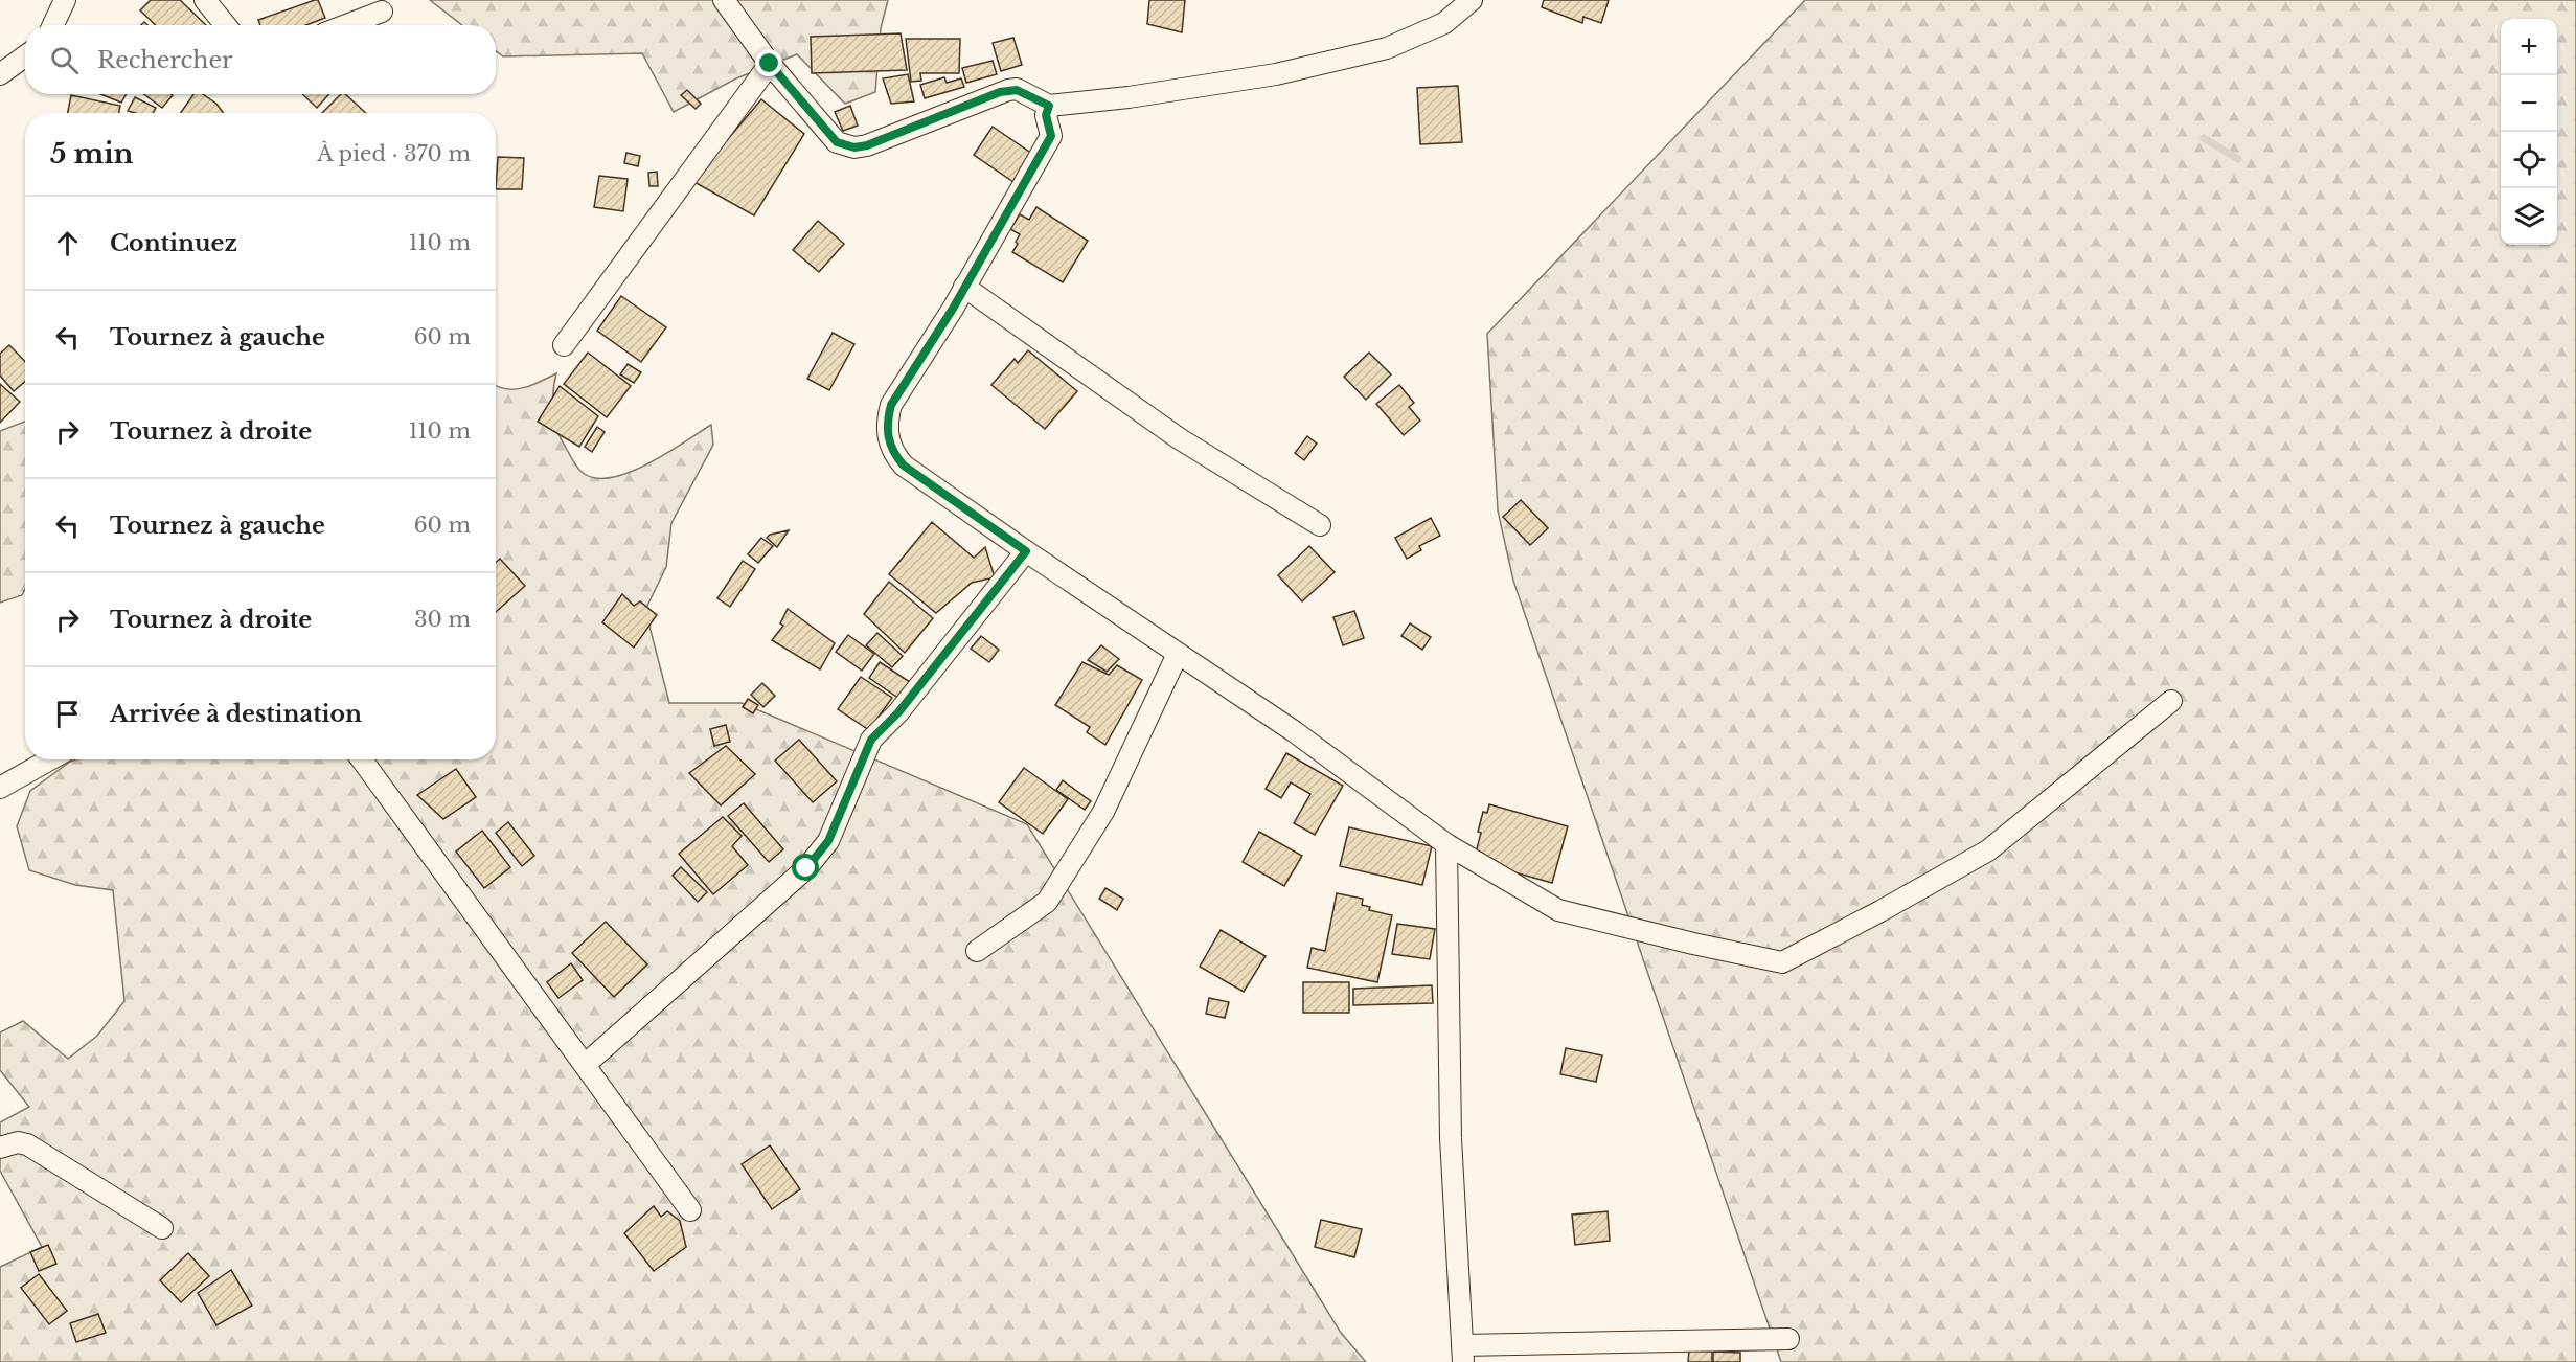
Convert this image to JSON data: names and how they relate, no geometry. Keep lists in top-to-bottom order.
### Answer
{
  "page": {
    "map_buttons": ["+", "−"],
    "search": "Rechercher",
    "heading": ["5 min", "À pied · 370 m"],
    "list": [
      ["Continuez", "110 m"],
      ["Tournez à gauche", "60 m"],
      ["Tournez à droite", "110 m"],
      ["Tournez à gauche", "60 m"],
      ["Tournez à droite", "30 m"],
      "Arrivée à destination"
    ]
  }
}
